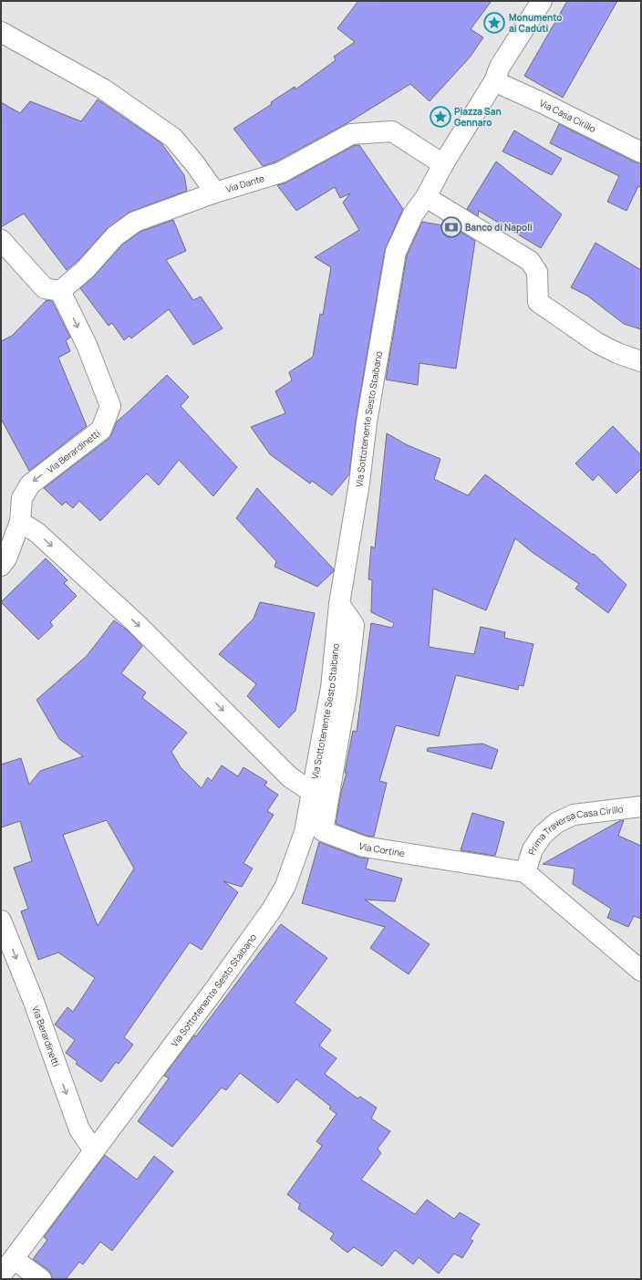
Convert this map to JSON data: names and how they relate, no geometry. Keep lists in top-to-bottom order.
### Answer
{
  "streets": {
    "street": [
      "Via Casa Cirillo",
      "Via Dante",
      "Via Sottotenente Sesto Staibano",
      "Via Berardinetti",
      "Prima Traversa Casa Cirillo",
      "Via Cortine"
    ]
  },
  "crossings": [
    ["Via Casa Cirillo", "Via Sottotenente Sesto Staibano"],
    ["Via Dante", "Via Sottotenente Sesto Staibano"],
    ["Via Dante", "Via Berardinetti"],
    ["Via Sottotenente Sesto Staibano", "Via Berardinetti"],
    ["Via Sottotenente Sesto Staibano", "Via Cortine"],
    ["Prima Traversa Casa Cirillo", "Via Cortine"]
  ],
  "one_way": ["Via Berardinetti"],
  "places": {
    "place": ["Monumento ai Caduti", "Piazza San Gennaro"],
    "bank": ["Banco di Napoli"]
  }
}
